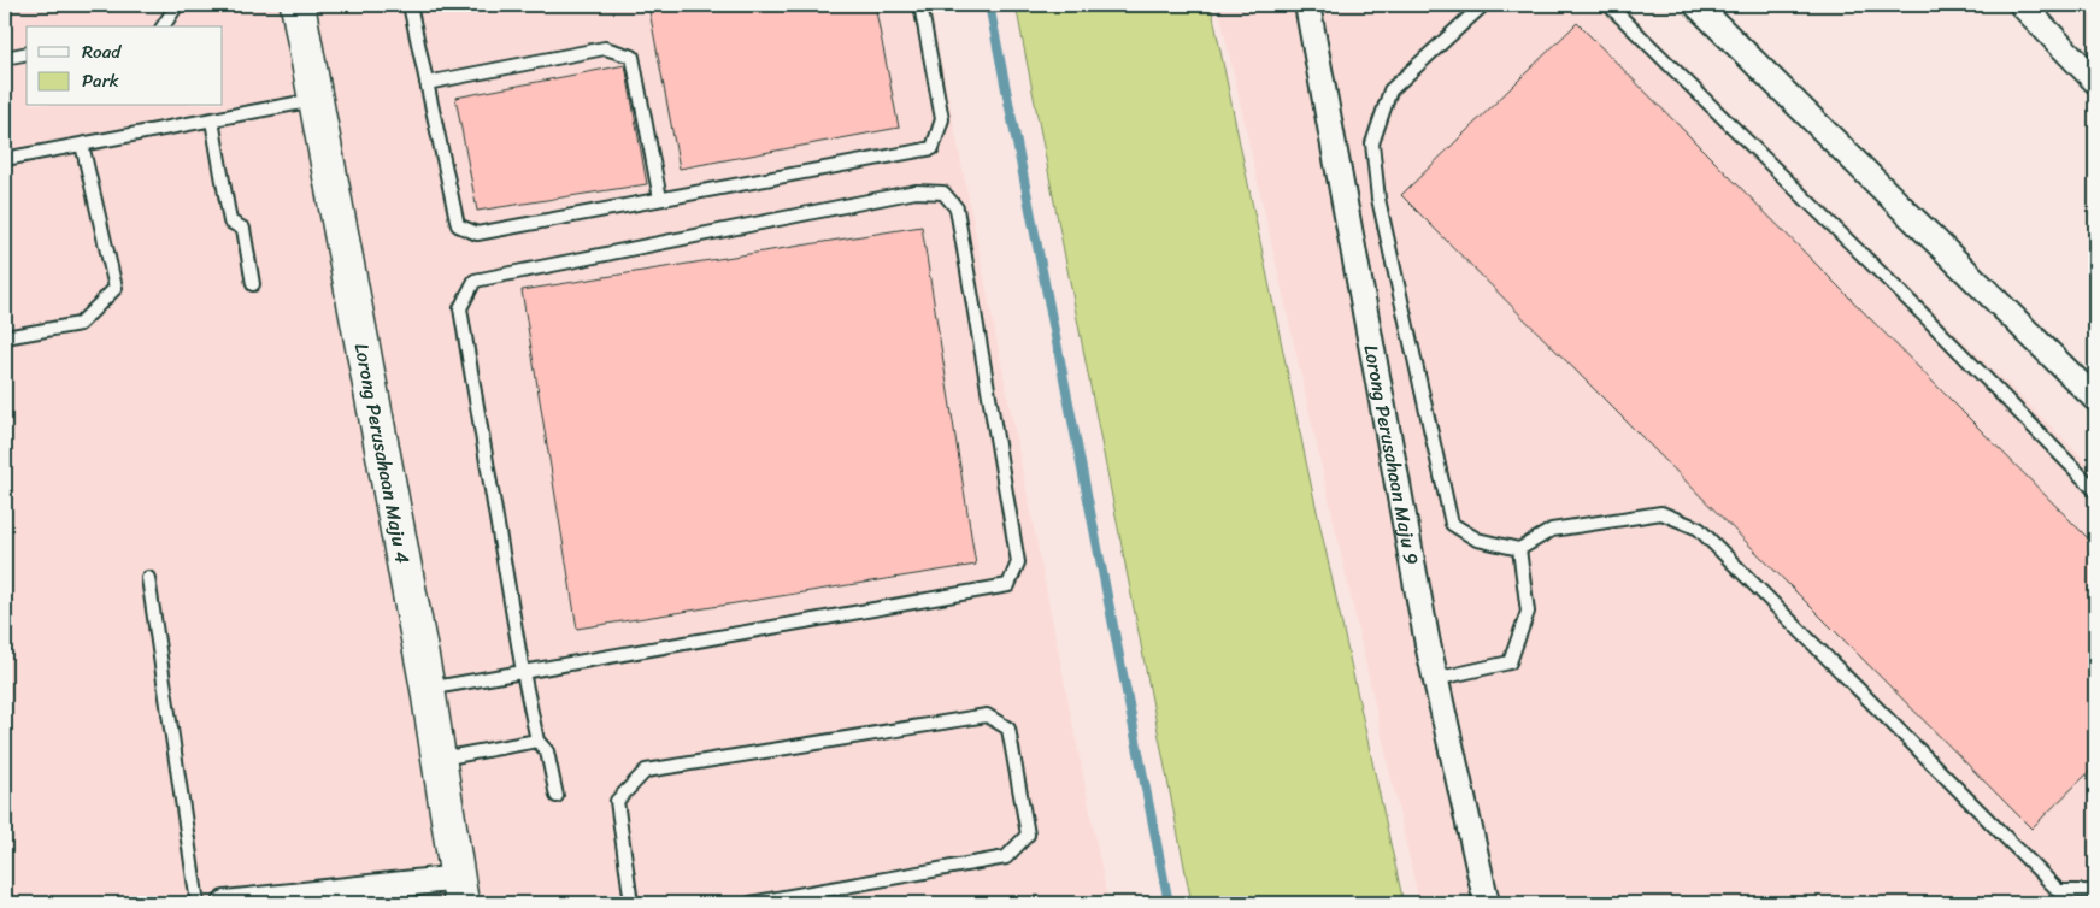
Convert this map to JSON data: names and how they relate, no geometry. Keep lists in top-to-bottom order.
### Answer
{
  "streets": {
    "street": ["Lorong Perusahaan Maju 4", "Lorong Perusahaan Maju 9"]
  },
  "legend": ["Road", "Park"]
}
